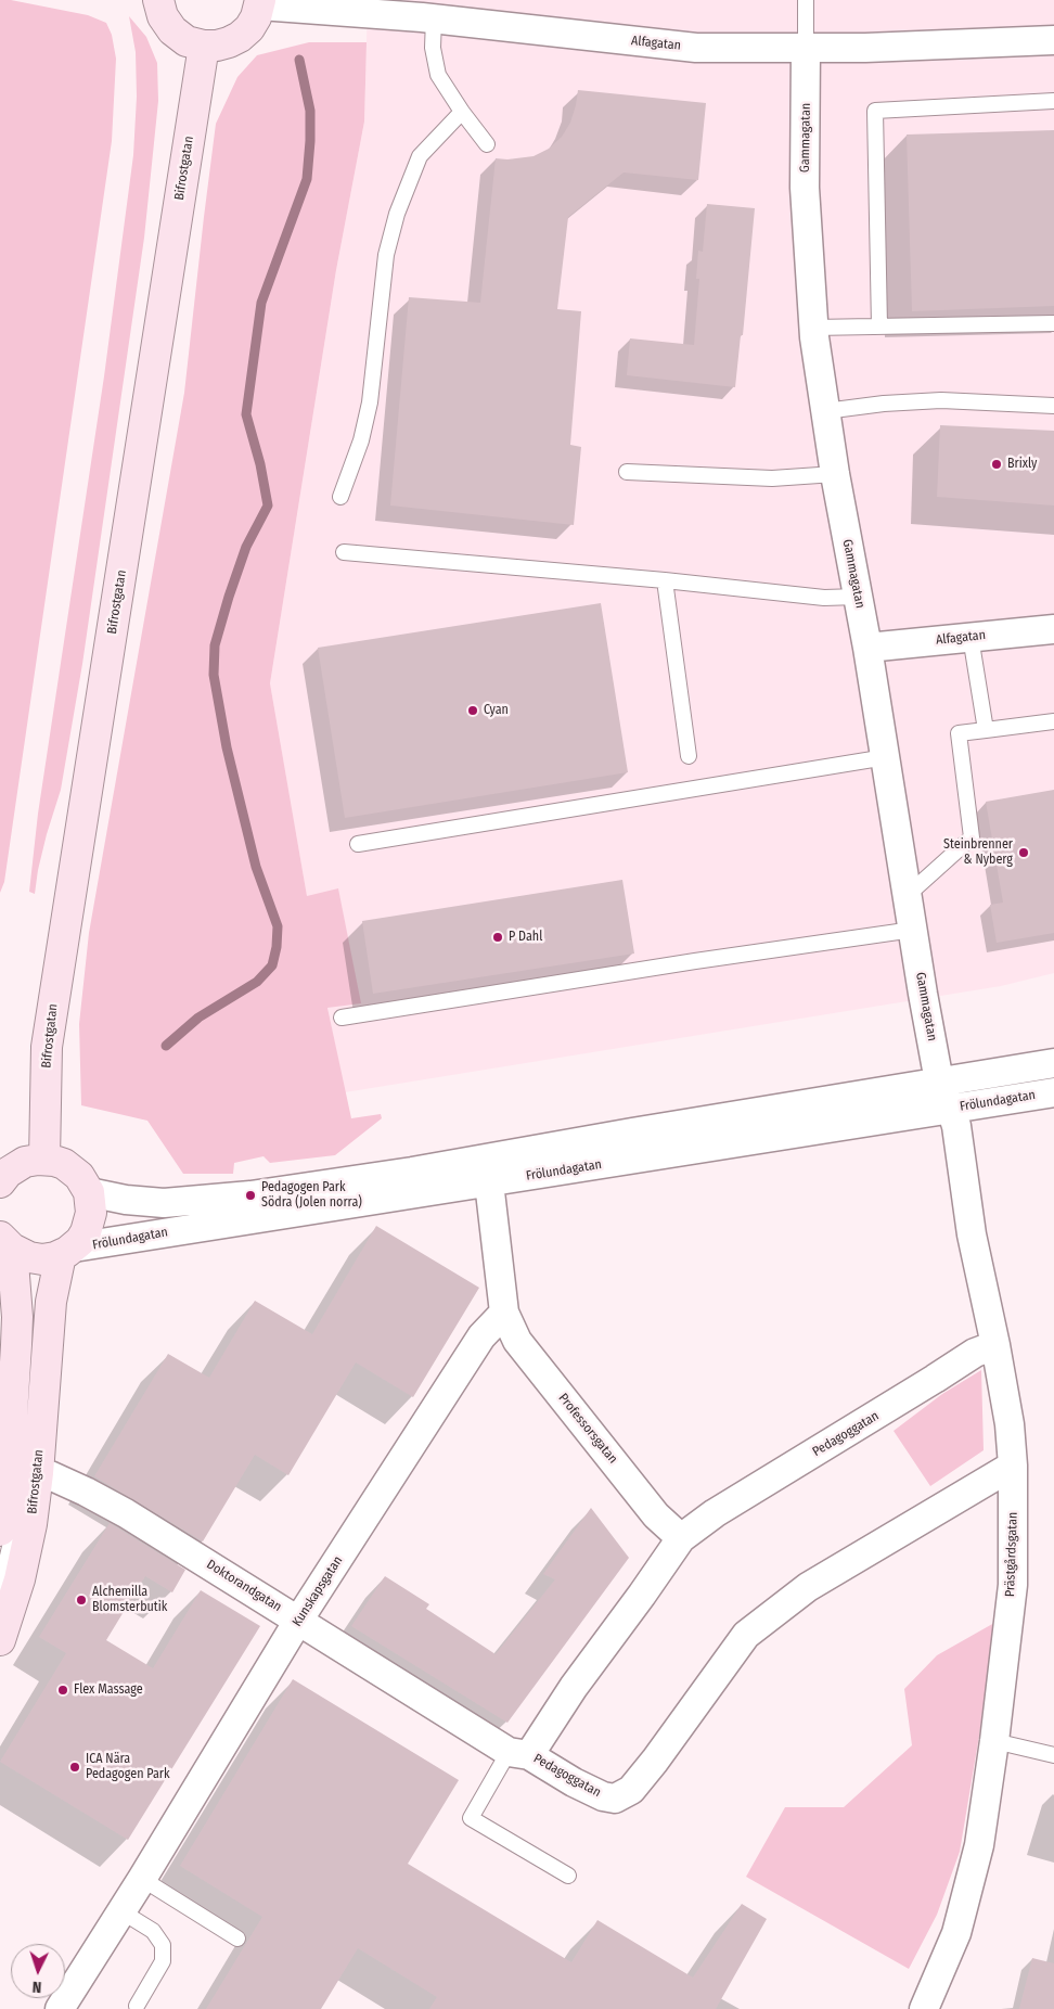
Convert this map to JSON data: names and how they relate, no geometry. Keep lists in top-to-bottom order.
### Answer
{
  "streets": {
    "main road": ["Bifrostgatan"],
    "street": [
      "Alfagatan",
      "Gammagatan",
      "Frölundagatan",
      "Professorsgatan",
      "Pedagoggatan",
      "Prästgårdsgatan",
      "Doktorandgatan",
      "Kunskapsgatan"
    ]
  },
  "crossings": [
    ["Alfagatan", "Gammagatan"],
    ["Gammagatan", "Frölundagatan"],
    ["Gammagatan", "Prästgårdsgatan"],
    ["Bifrostgatan", "Frölundagatan"],
    ["Bifrostgatan", "Doktorandgatan"],
    ["Frölundagatan", "Prästgårdsgatan"],
    ["Professorsgatan", "Pedagoggatan"],
    ["Professorsgatan", "Kunskapsgatan"],
    ["Pedagoggatan", "Prästgårdsgatan"],
    ["Pedagoggatan", "Doktorandgatan"],
    ["Doktorandgatan", "Kunskapsgatan"]
  ],
  "places": [
    "Brixly",
    "Cyan",
    "Steinbrenner & Nyberg",
    "P Dahl",
    "Pedagogen Park Södra (Jolen norra)",
    "Alchemilla Blomsterbutik",
    "Flex Massage",
    "ICA Nära Pedagogen Park"
  ],
  "north": "bottom"
}
